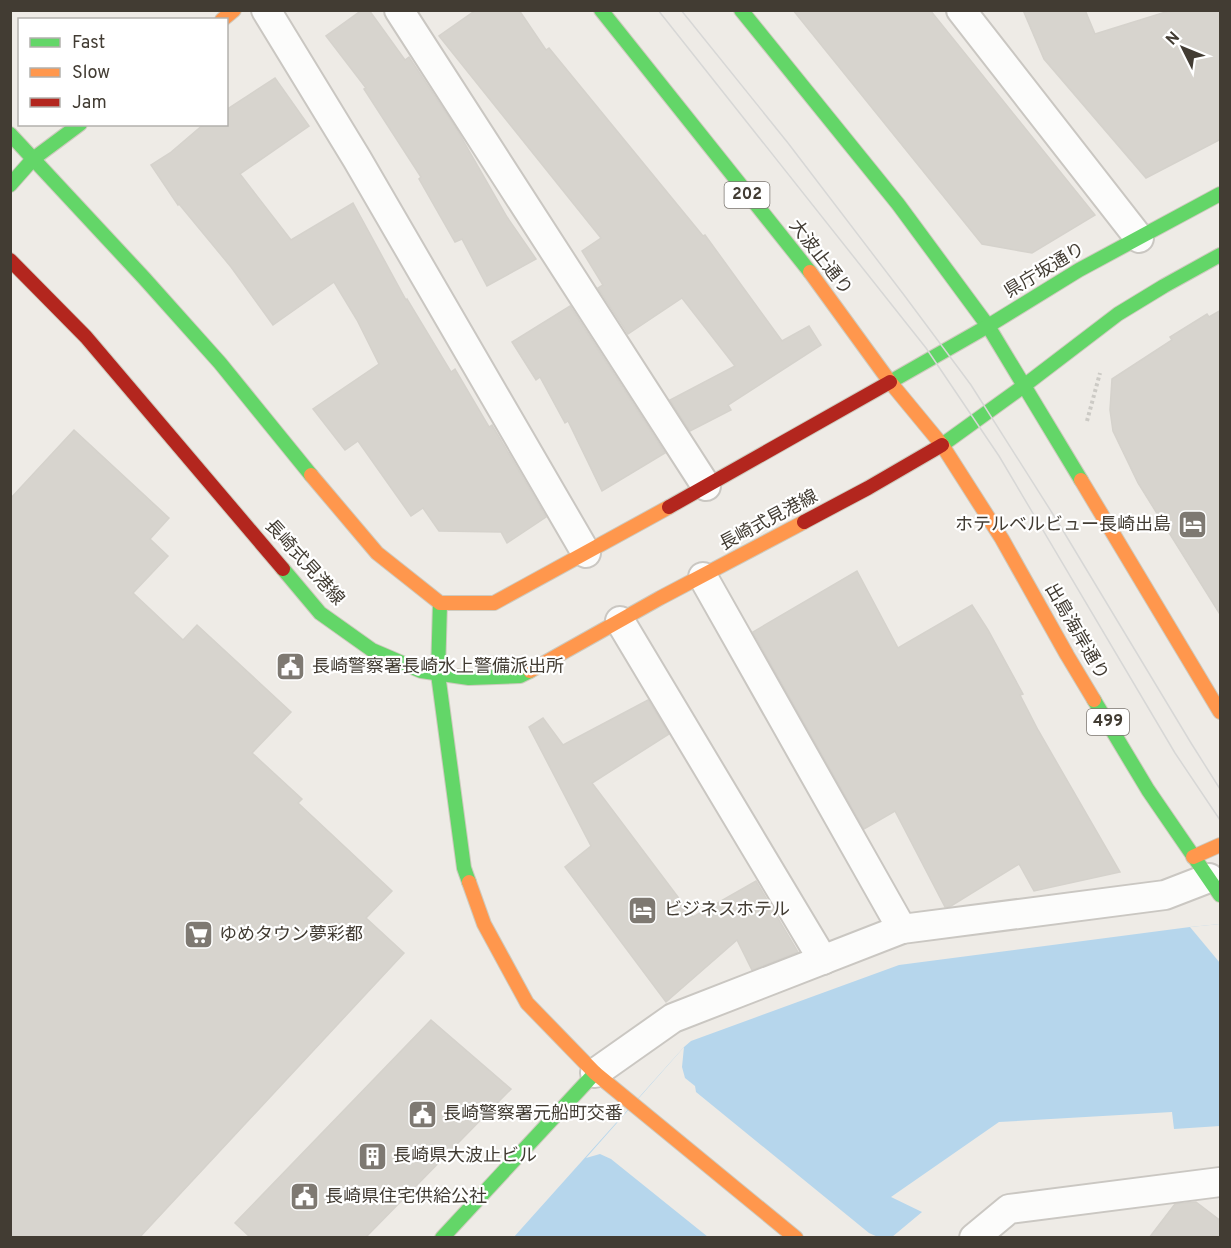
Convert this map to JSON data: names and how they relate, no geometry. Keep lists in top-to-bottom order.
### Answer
{
  "streets": {
    "main road": [
      "202",
      "大波止通り",
      "県庁坂通り",
      "長崎式見港線",
      "出島海岸通り",
      "499"
    ]
  },
  "crossings": [
    ["大波止通り", "県庁坂通り"],
    ["大波止通り", "長崎式見港線"],
    ["大波止通り", "出島海岸通り"],
    ["長崎式見港線", "出島海岸通り"]
  ],
  "places": {
    "hotel": ["ホテルベルビュー長崎出島", "ビジネスホテル"],
    "public building": ["長崎警察署長崎水上警備派出所", "長崎警察署元船町交番", "長崎県住宅供給公社"],
    "supermarket": ["ゆめタウン夢彩都"],
    "building": ["長崎県大波止ビル"]
  },
  "legend": ["Fast", "Slow", "Jam"],
  "north": "top left"
}
